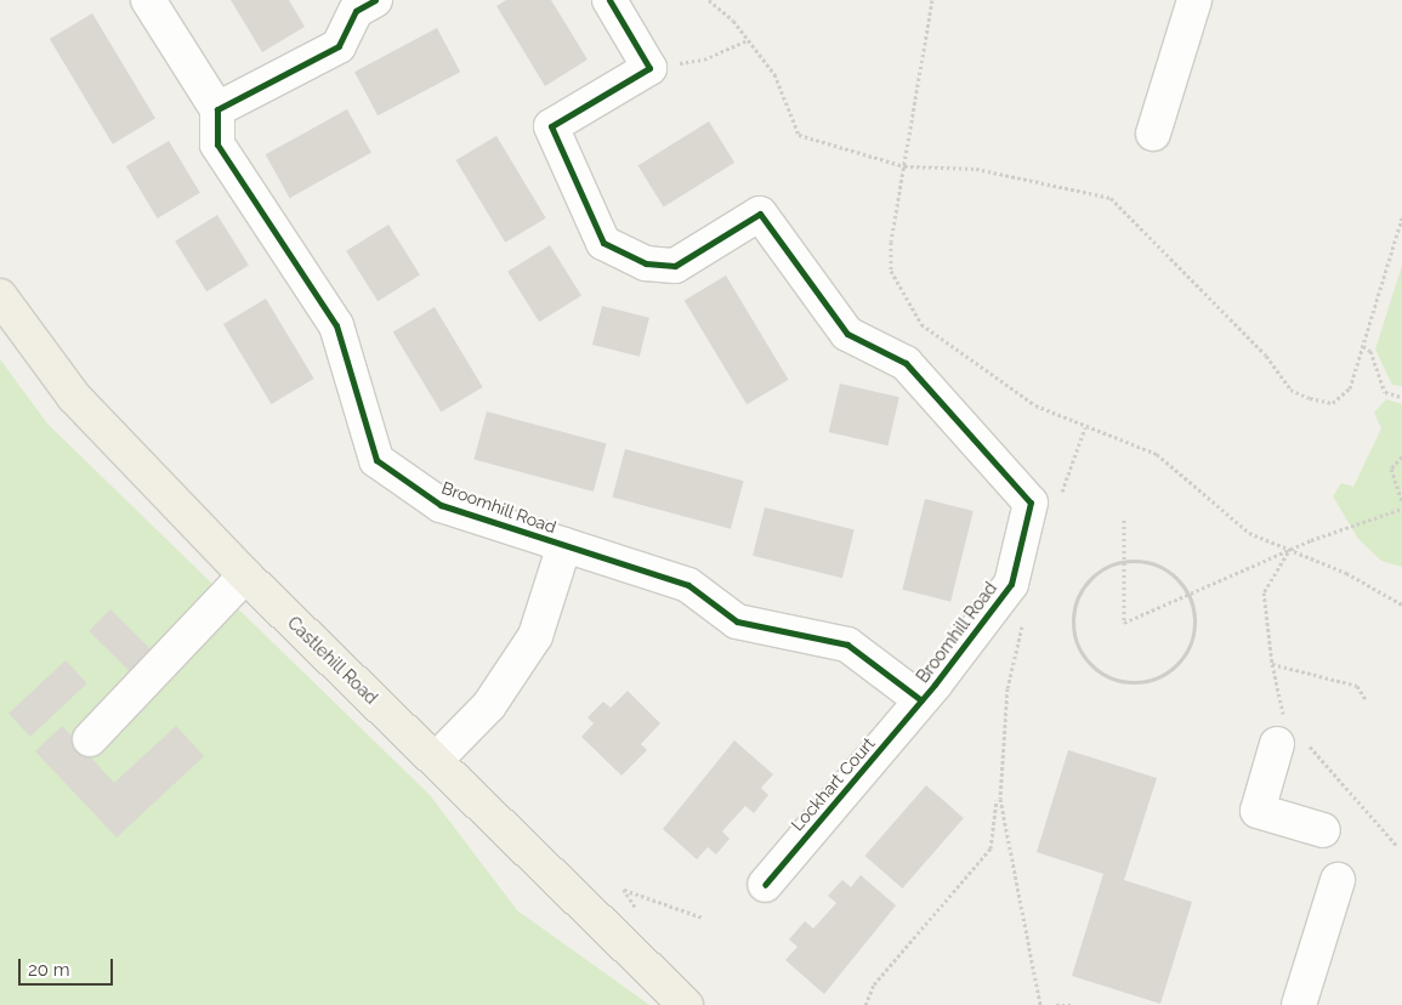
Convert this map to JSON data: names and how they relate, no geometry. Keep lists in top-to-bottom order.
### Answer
{
  "streets": {
    "main road": ["Castlehill Road"],
    "street": ["Broomhill Road", "Lockhart Court"]
  },
  "crossings": [
    ["Broomhill Road", "Castlehill Road"],
    ["Broomhill Road", "Lockhart Court"]
  ],
  "scale_bar": "20 m"
}
